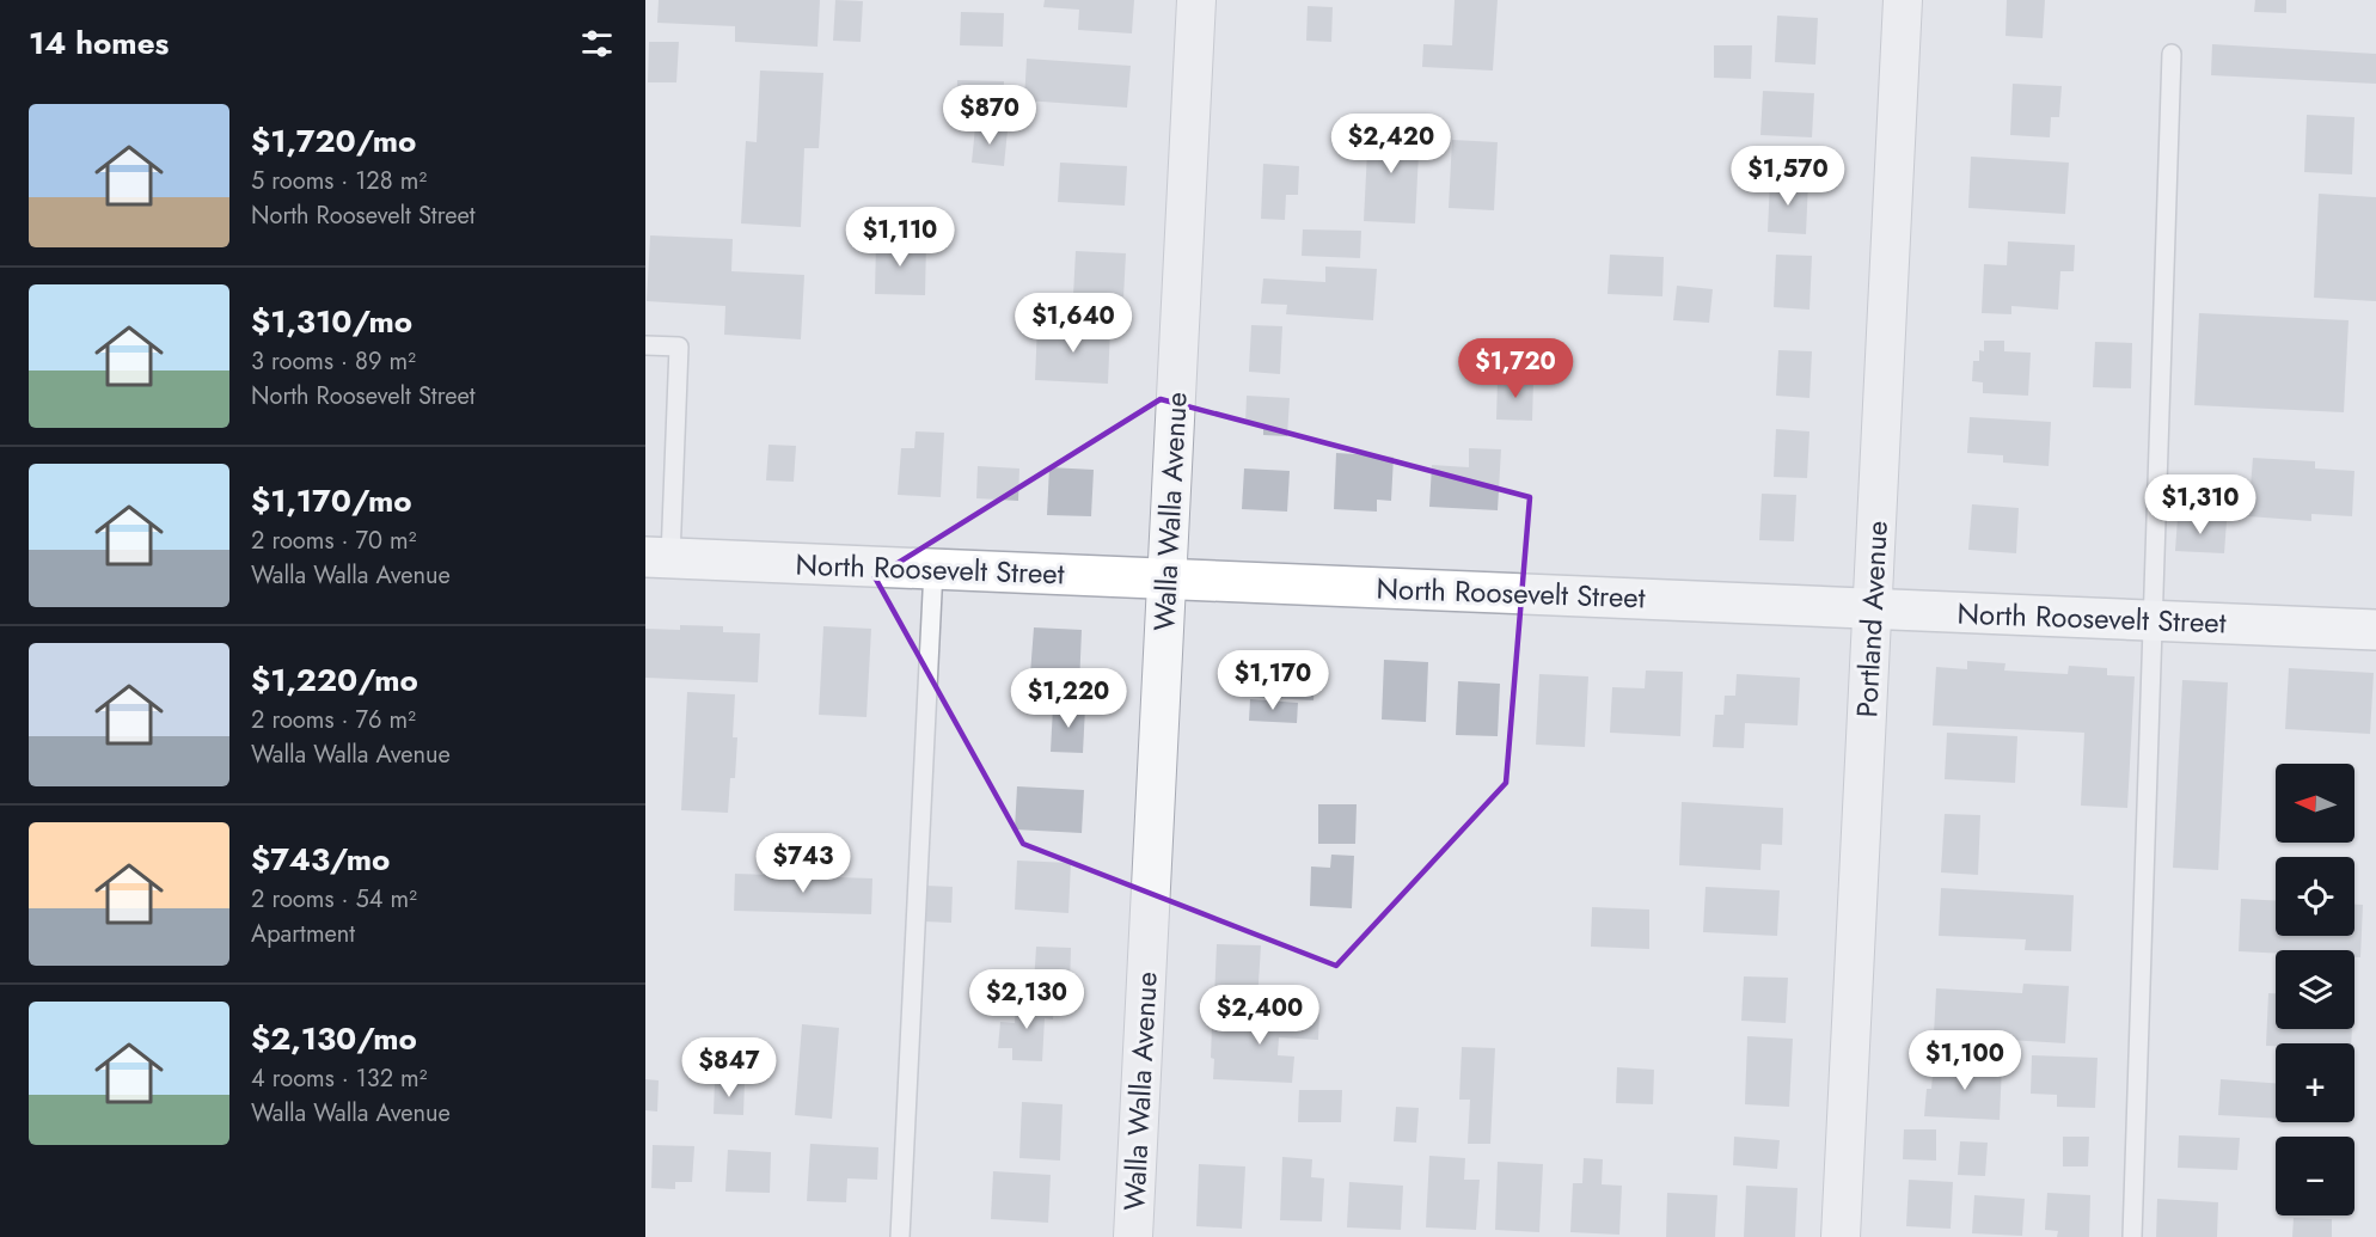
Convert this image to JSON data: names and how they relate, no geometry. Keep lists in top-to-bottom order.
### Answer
{
  "streets": {
    "street": ["Walla Walla Avenue", "North Roosevelt Street", "Portland Avenue"]
  },
  "crossings": [
    ["Walla Walla Avenue", "North Roosevelt Street"],
    ["North Roosevelt Street", "Portland Avenue"]
  ],
  "north": "left",
  "page": {
    "heading": "14 homes",
    "price": [
      "$870",
      "$2,420",
      "$1,570",
      "$1,110",
      "$1,640",
      "$1,720",
      "$1,310",
      "$1,170",
      "$1,220",
      "$743",
      "$2,130",
      "$2,400",
      "$1,100",
      "$847"
    ],
    "list": [
      {
        "name": "$1,720/mo",
        "note": "5 rooms · 128 m² · North Roosevelt Street"
      },
      {
        "name": "$1,310/mo",
        "note": "3 rooms · 89 m² · North Roosevelt Street"
      },
      {
        "name": "$1,170/mo",
        "note": "2 rooms · 70 m² · Walla Walla Avenue"
      },
      {
        "name": "$1,220/mo",
        "note": "2 rooms · 76 m² · Walla Walla Avenue"
      },
      {
        "name": "$743/mo",
        "note": "2 rooms · 54 m² · Apartment"
      },
      {
        "name": "$2,130/mo",
        "note": "4 rooms · 132 m² · Walla Walla Avenue"
      }
    ],
    "map_buttons": ["+", "−"]
  }
}
